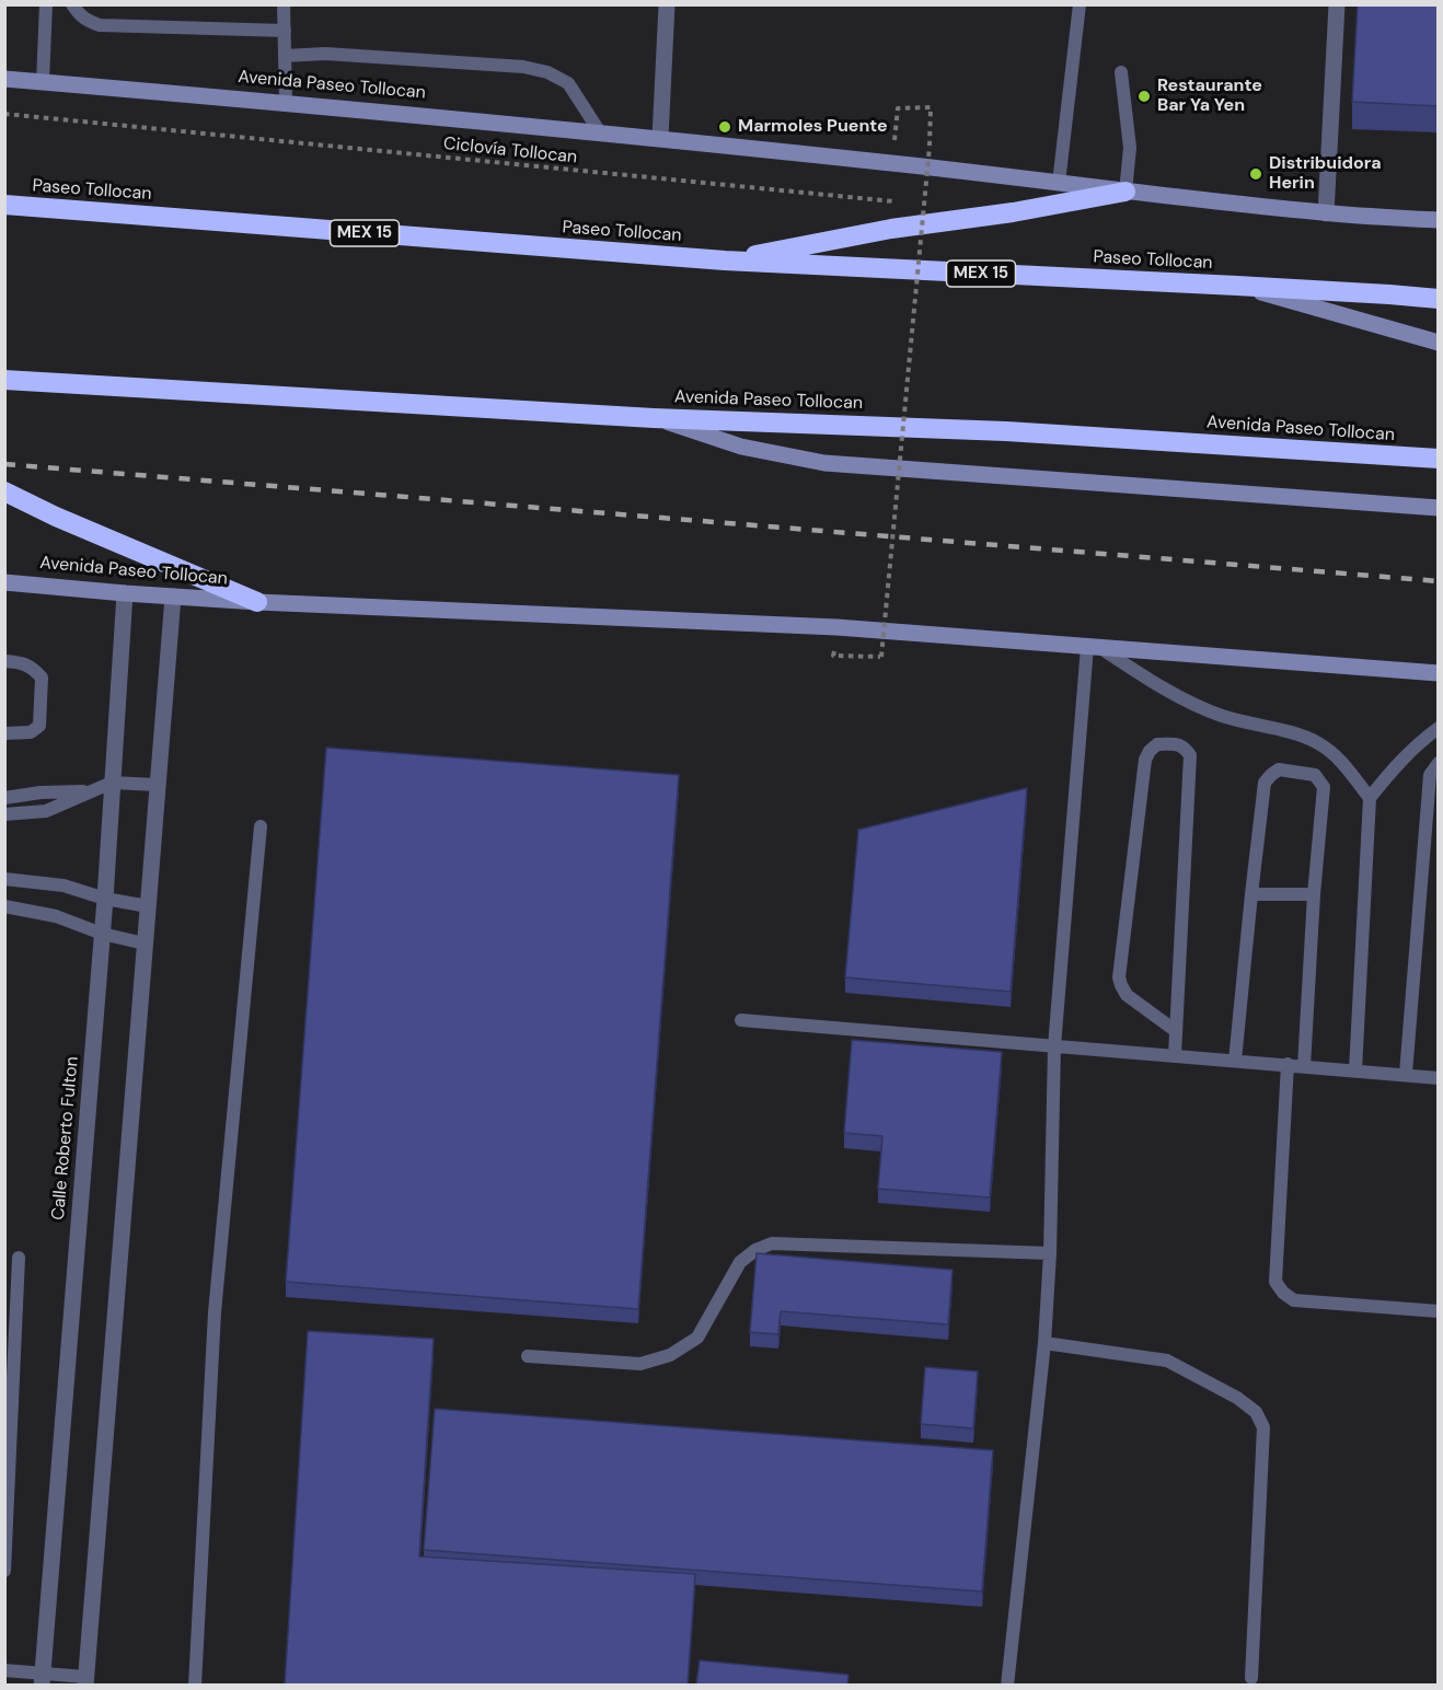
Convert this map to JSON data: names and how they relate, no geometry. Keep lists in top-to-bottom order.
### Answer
{
  "streets": {
    "highway": ["Avenida Paseo Tollocan", "Paseo Tollocan", "MEX 15"],
    "street": ["Calle Roberto Fulton"],
    "path": ["Ciclovía Tollocan"]
  },
  "crossings": [
    ["Avenida Paseo Tollocan", "Calle Roberto Fulton"],
    ["Paseo Tollocan", "MEX 15"]
  ],
  "places": ["Restaurante Bar Ya Yen", "Marmoles Puente", "Distribuidora Herin"]
}
